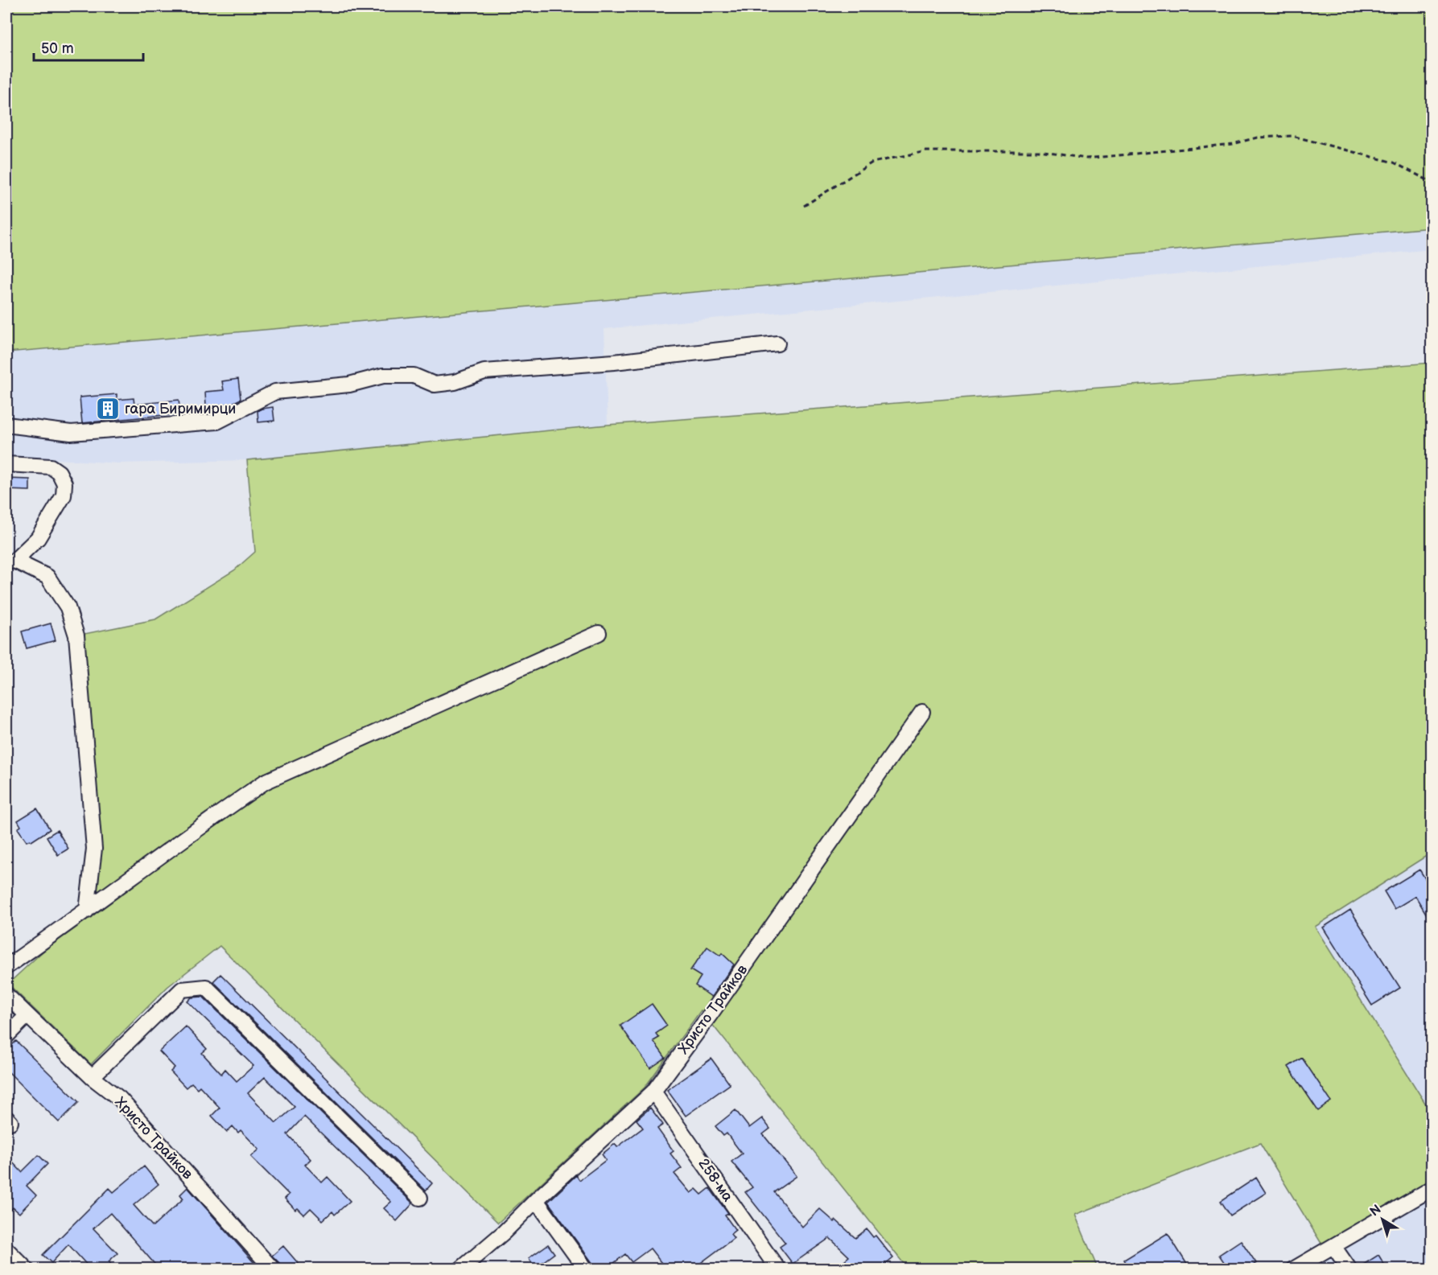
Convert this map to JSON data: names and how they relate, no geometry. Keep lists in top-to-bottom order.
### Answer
{
  "streets": {
    "street": ["Христо Трайков", "258-ма"]
  },
  "crossings": [
    ["Христо Трайков", "258-ма"]
  ],
  "places": {
    "building": ["гара Биримирци"]
  },
  "scale_bar": "50 m",
  "north": "top left"
}
